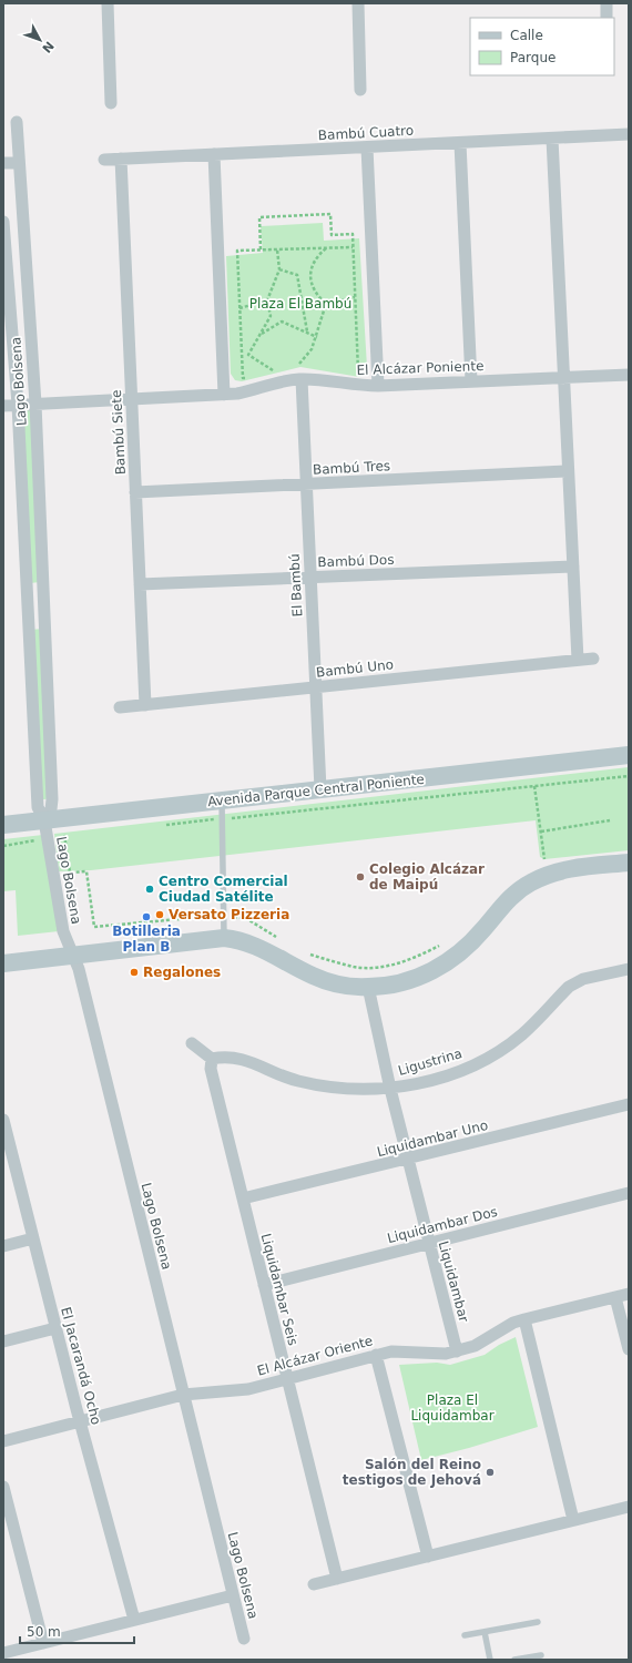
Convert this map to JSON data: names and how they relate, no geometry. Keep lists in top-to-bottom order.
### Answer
{
  "streets": {
    "street": [
      "Bambú Cuatro",
      "El Alcázar Poniente",
      "Lago Bolsena",
      "Bambú Siete",
      "Bambú Tres",
      "Bambú Dos",
      "El Bambú",
      "Bambú Uno",
      "Avenida Parque Central Poniente",
      "Ligustrina",
      "Liquidambar Uno",
      "Liquidambar Dos",
      "Liquidambar",
      "Liquidambar Seis",
      "El Alcázar Oriente",
      "El Jacarandá Ocho"
    ]
  },
  "crossings": [
    ["Bambú Cuatro", "Bambú Siete"],
    ["El Alcázar Poniente", "Lago Bolsena"],
    ["El Alcázar Poniente", "Bambú Siete"],
    ["El Alcázar Poniente", "El Bambú"],
    ["Lago Bolsena", "Avenida Parque Central Poniente"],
    ["Lago Bolsena", "El Alcázar Oriente"],
    ["Bambú Siete", "Bambú Tres"],
    ["Bambú Siete", "Bambú Dos"],
    ["Bambú Siete", "Bambú Uno"],
    ["Bambú Tres", "El Bambú"],
    ["Bambú Dos", "El Bambú"],
    ["El Bambú", "Bambú Uno"],
    ["El Bambú", "Avenida Parque Central Poniente"],
    ["Ligustrina", "Liquidambar"],
    ["Ligustrina", "Liquidambar Seis"],
    ["Liquidambar Uno", "Liquidambar"],
    ["Liquidambar Uno", "Liquidambar Seis"],
    ["Liquidambar Dos", "Liquidambar"],
    ["Liquidambar Dos", "Liquidambar Seis"],
    ["Liquidambar", "El Alcázar Oriente"],
    ["Liquidambar Seis", "El Alcázar Oriente"],
    ["El Alcázar Oriente", "El Jacarandá Ocho"]
  ],
  "parks": ["Plaza El Bambú", "Plaza El Liquidambar"],
  "places": [
    "Colegio Alcázar de Maipú",
    "Centro Comercial Ciudad Satélite",
    "Versato Pizzeria",
    "Botilleria Plan B",
    "Regalones",
    "Salón del Reino testigos de Jehová"
  ],
  "legend": ["Calle", "Parque"],
  "scale_bar": "50 m",
  "north": "bottom right"
}
